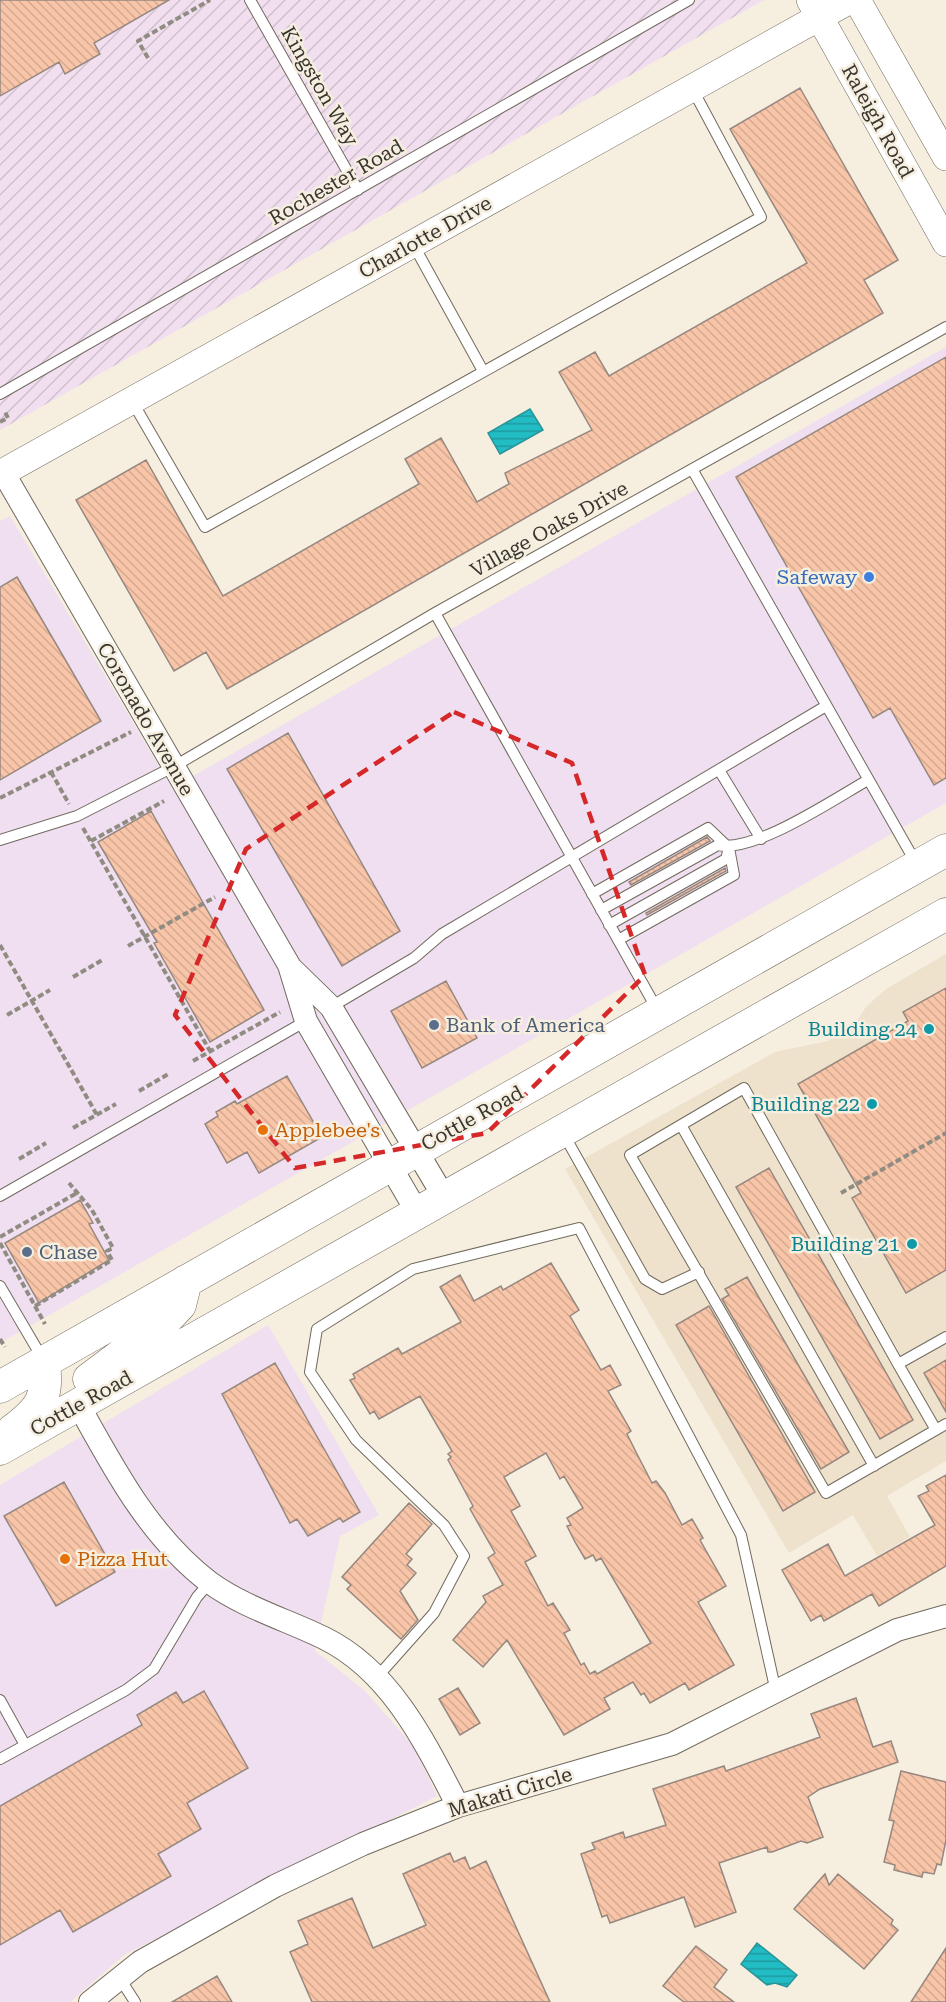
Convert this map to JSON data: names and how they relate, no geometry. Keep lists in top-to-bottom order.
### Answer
{
  "streets": {
    "main road": ["Cottle Road"],
    "street": [
      "Raleigh Road",
      "Charlotte Drive",
      "Coronado Avenue",
      "Makati Circle"
    ],
    "lane": ["Kingston Way", "Rochester Road", "Village Oaks Drive"]
  },
  "crossings": [
    ["Kingston Way", "Rochester Road"],
    ["Raleigh Road", "Charlotte Drive"],
    ["Charlotte Drive", "Coronado Avenue"],
    ["Village Oaks Drive", "Coronado Avenue"],
    ["Coronado Avenue", "Cottle Road"]
  ],
  "places": [
    "Safeway",
    "Bank of America",
    "Building 24",
    "Building 22",
    "Applebee's",
    "Building 21",
    "Chase",
    "Pizza Hut"
  ]
}
